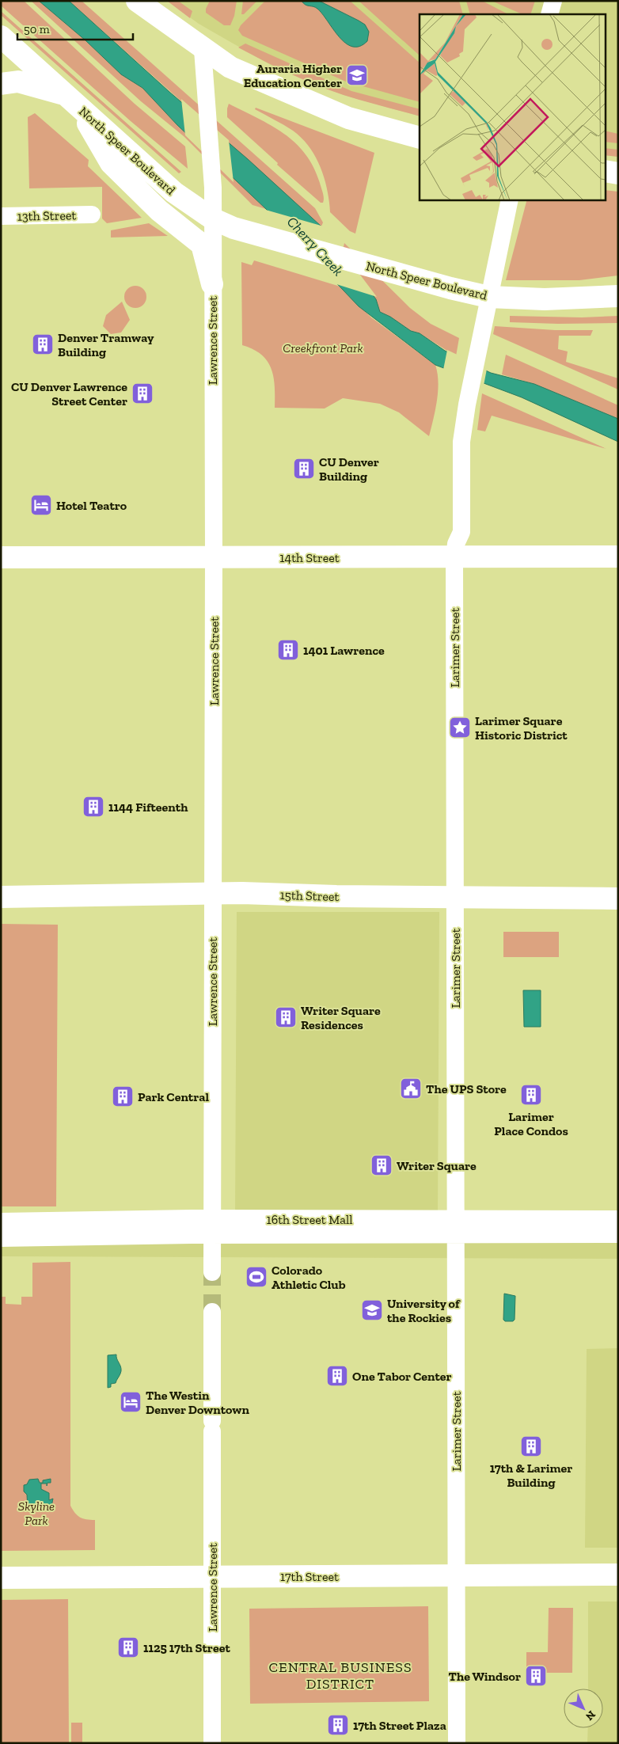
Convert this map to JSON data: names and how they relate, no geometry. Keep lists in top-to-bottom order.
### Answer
{
  "streets": {
    "main road": [
      "North Speer Boulevard",
      "14th Street",
      "15th Street",
      "17th Street"
    ],
    "street": [
      "13th Street",
      "Lawrence Street",
      "Larimer Street",
      "16th Street Mall"
    ]
  },
  "crossings": [
    ["North Speer Boulevard", "Lawrence Street"],
    ["North Speer Boulevard", "Larimer Street"],
    ["Lawrence Street", "14th Street"],
    ["Lawrence Street", "15th Street"],
    ["Lawrence Street", "16th Street Mall"],
    ["Lawrence Street", "17th Street"],
    ["14th Street", "Larimer Street"],
    ["Larimer Street", "15th Street"],
    ["Larimer Street", "16th Street Mall"],
    ["Larimer Street", "17th Street"]
  ],
  "districts": ["CENTRAL BUSINESS DISTRICT"],
  "water": ["Cherry Creek"],
  "parks": ["Creekfront Park", "Skyline Park"],
  "places": {
    "school or university": ["Auraria Higher Education Center", "University of the Rockies"],
    "building": [
      "Denver Tramway Building",
      "CU Denver Lawrence Street Center",
      "CU Denver Building",
      "1401 Lawrence",
      "1144 Fifteenth",
      "Writer Square Residences",
      "Larimer Place Condos",
      "Park Central",
      "Writer Square",
      "One Tabor Center",
      "17th & Larimer Building",
      "1125 17th Street",
      "The Windsor",
      "17th Street Plaza"
    ],
    "hotel": ["Hotel Teatro", "The Westin Denver Downtown"],
    "place": ["Larimer Square Historic District"],
    "public building": ["The UPS Store"],
    "sports": ["Colorado Athletic Club"]
  },
  "scale_bar": "50 m",
  "north": "bottom right"
}
